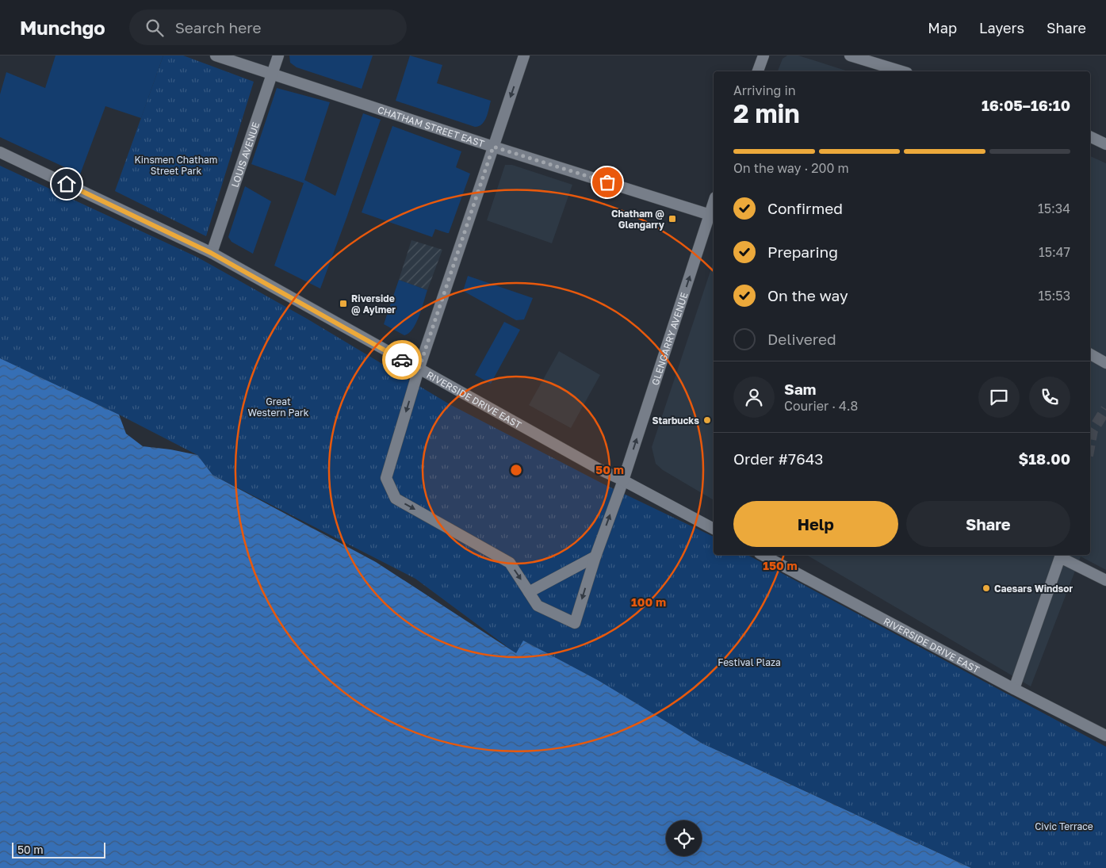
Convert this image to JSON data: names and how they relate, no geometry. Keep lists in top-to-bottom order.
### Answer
{
  "streets": {
    "main road": [
      "CHATHAM STREET EAST",
      "LOUIS AVENUE",
      "GLENGARRY AVENUE",
      "RIVERSIDE DRIVE EAST"
    ]
  },
  "crossings": [
    ["CHATHAM STREET EAST", "LOUIS AVENUE"],
    ["CHATHAM STREET EAST", "GLENGARRY AVENUE"],
    ["LOUIS AVENUE", "RIVERSIDE DRIVE EAST"],
    ["GLENGARRY AVENUE", "RIVERSIDE DRIVE EAST"]
  ],
  "parks": [
    "Kinsmen Chatham Street Park",
    "Great Western Park",
    "Festival Plaza",
    "Civic Terrace"
  ],
  "places": {
    "transit": ["Chatham @ Glengarry", "Riverside @ Aylmer"],
    "other": ["Starbucks", "Caesars Windsor"]
  },
  "scale_bar": "50 m",
  "page": {
    "header": "Munchgo",
    "search": "Search here",
    "nav": ["Map", "Layers", "Share"],
    "heading": ["2 min", "Arriving in", "16:05–16:10"],
    "panel": [
      "Sam",
      "Courier · 4.8",
      "Order #7643",
      "$18.00"
    ],
    "bar": "On the way · 200 m",
    "list": [
      ["Confirmed", "15:34"],
      ["Preparing", "15:47"],
      ["On the way", "15:53"],
      "Delivered"
    ],
    "buttons": ["Help", "Share"],
    "scale": "50 m"
  },
  "rings": ["50 m", "150 m", "100 m"]
}
